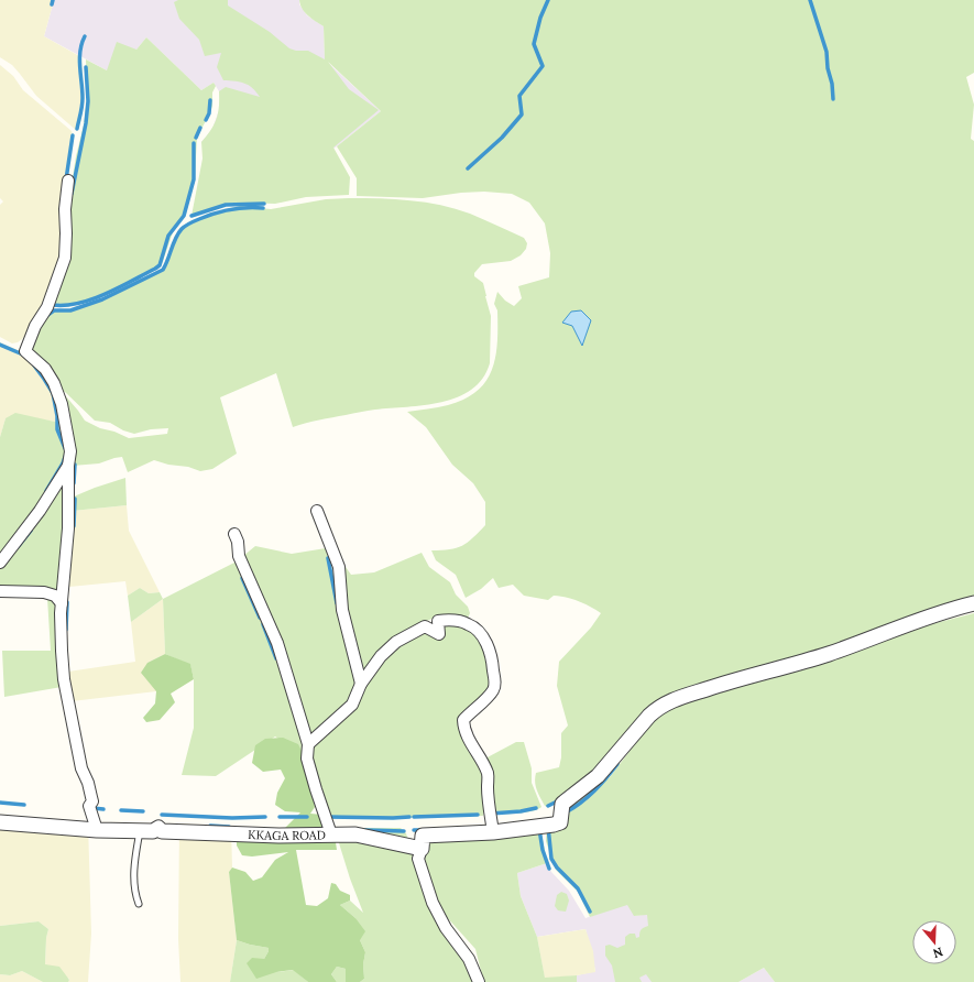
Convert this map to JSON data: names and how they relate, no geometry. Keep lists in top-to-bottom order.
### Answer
{
  "streets": {
    "street": ["KKAGA ROAD"]
  },
  "north": "bottom"
}
